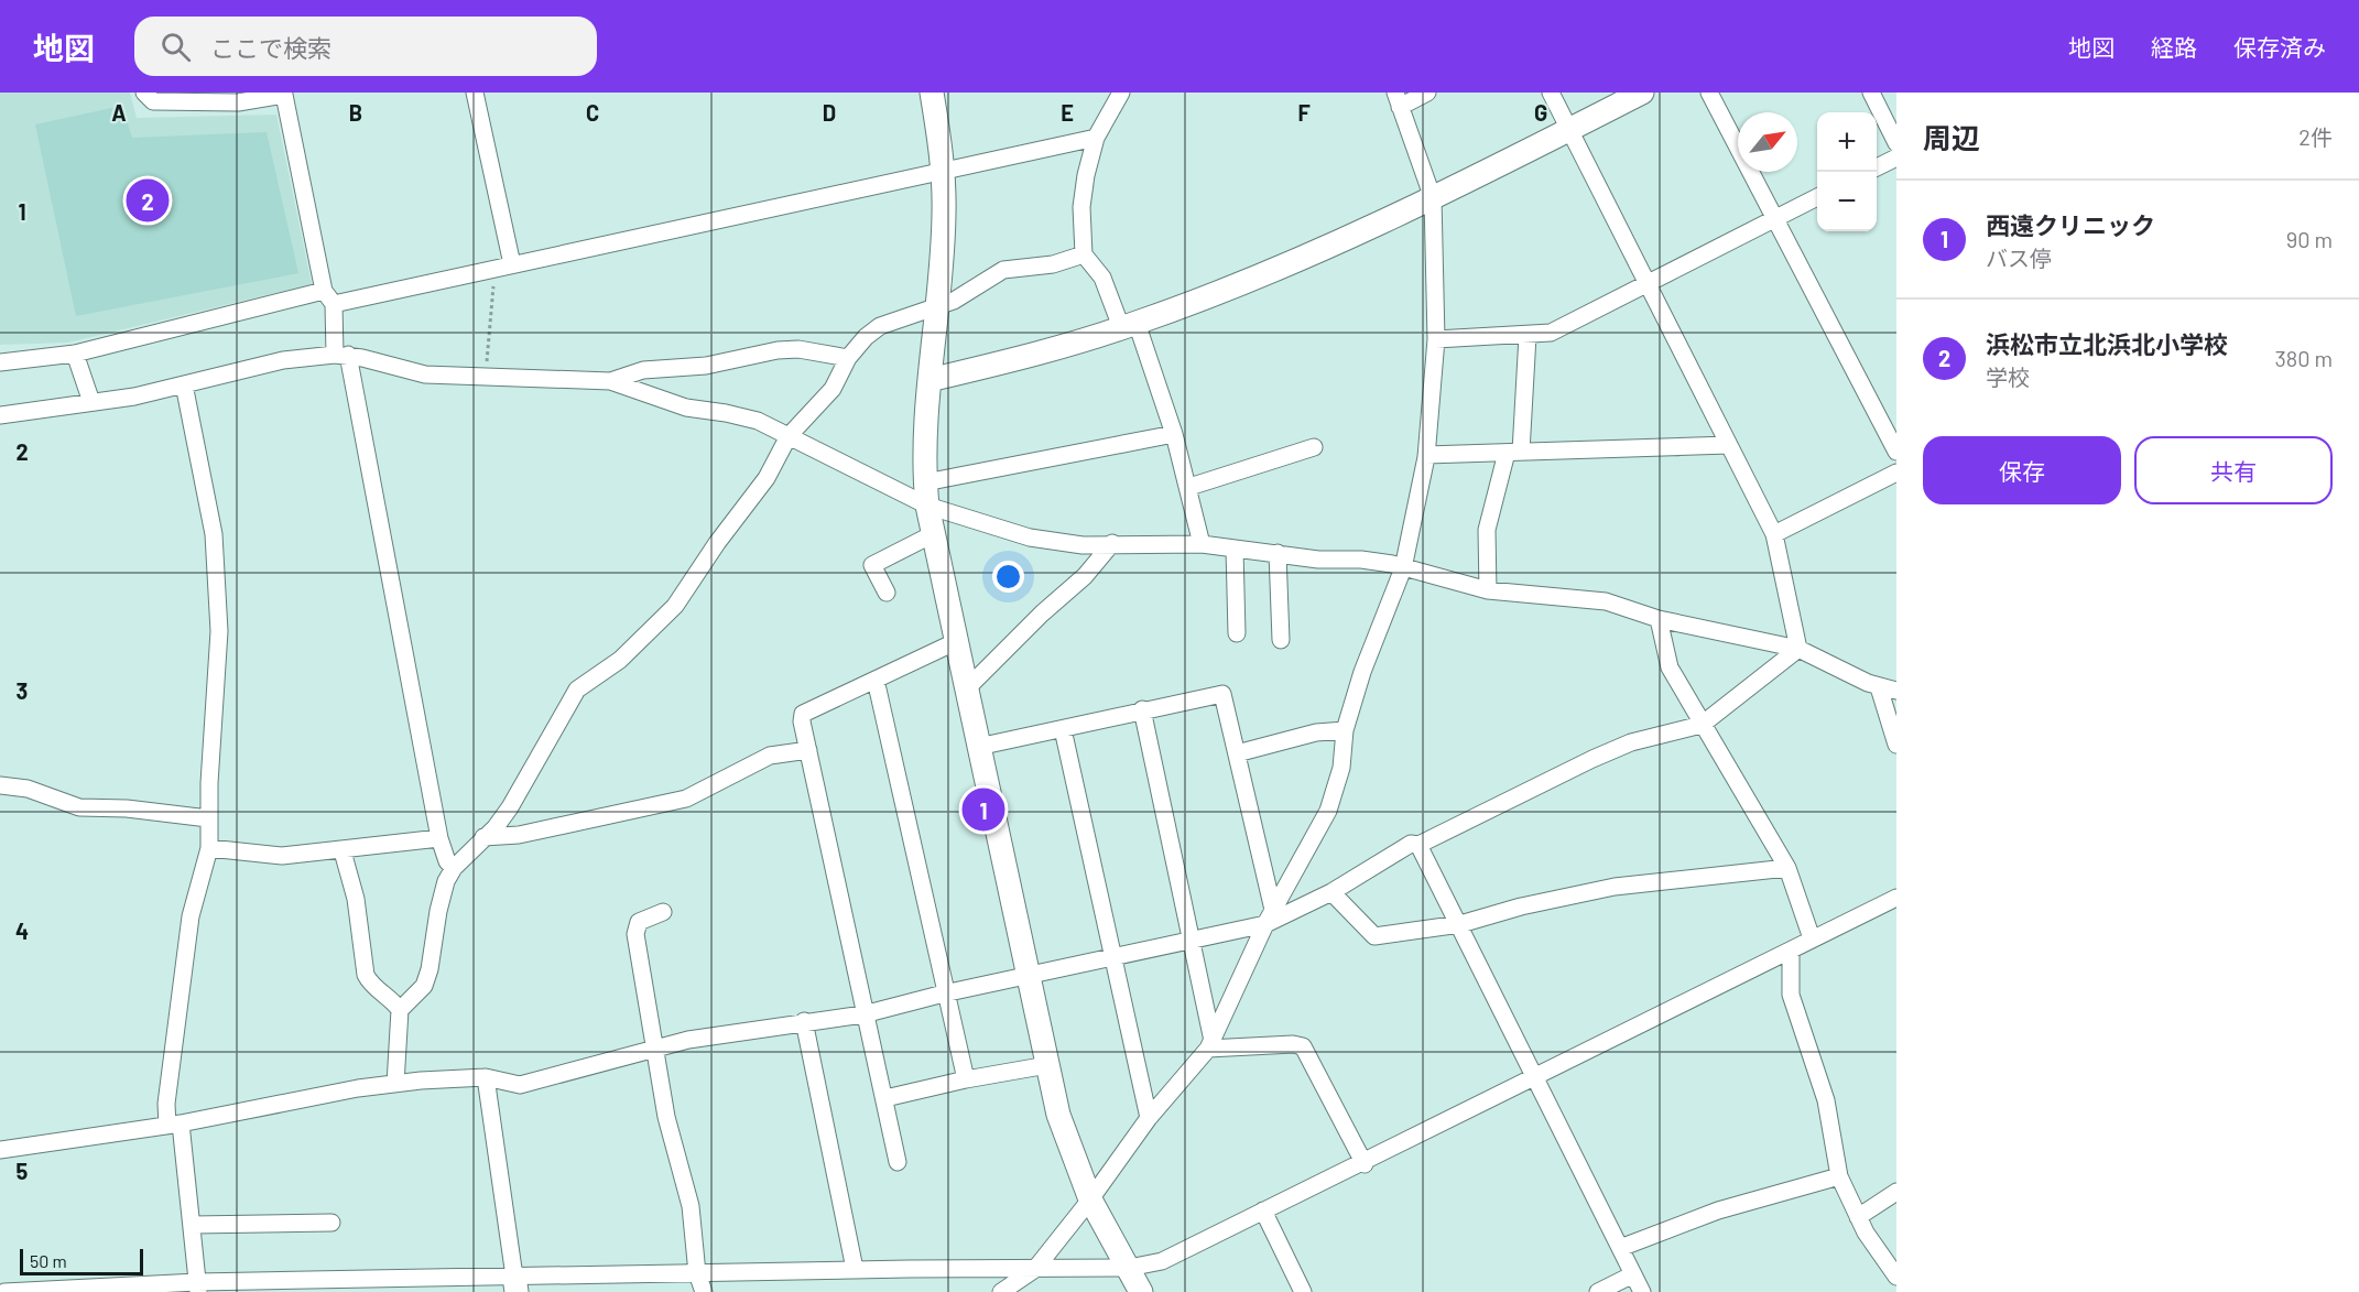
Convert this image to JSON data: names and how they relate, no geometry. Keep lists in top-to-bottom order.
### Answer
{
  "scale_bar": "50 m",
  "north": "top right",
  "page": {
    "header": "地図",
    "search": "ここで検索",
    "nav": ["地図", "経路", "保存済み"],
    "heading": ["周辺", "2件"],
    "map_buttons": ["+", "−"],
    "pins": ["2", "1"],
    "list": [
      {
        "mark": "1",
        "name": "西遠クリニック",
        "note": "バス停",
        "value": "90 m"
      },
      {
        "mark": "2",
        "name": "浜松市立北浜北小学校",
        "note": "学校",
        "value": "380 m"
      }
    ],
    "buttons": ["保存", "共有"],
    "scale": "50 m"
  },
  "grid": {
    "columns": [
      "A",
      "B",
      "C",
      "D",
      "E",
      "F",
      "G"
    ],
    "rows": [
      "1",
      "2",
      "3",
      "4",
      "5"
    ]
  }
}
